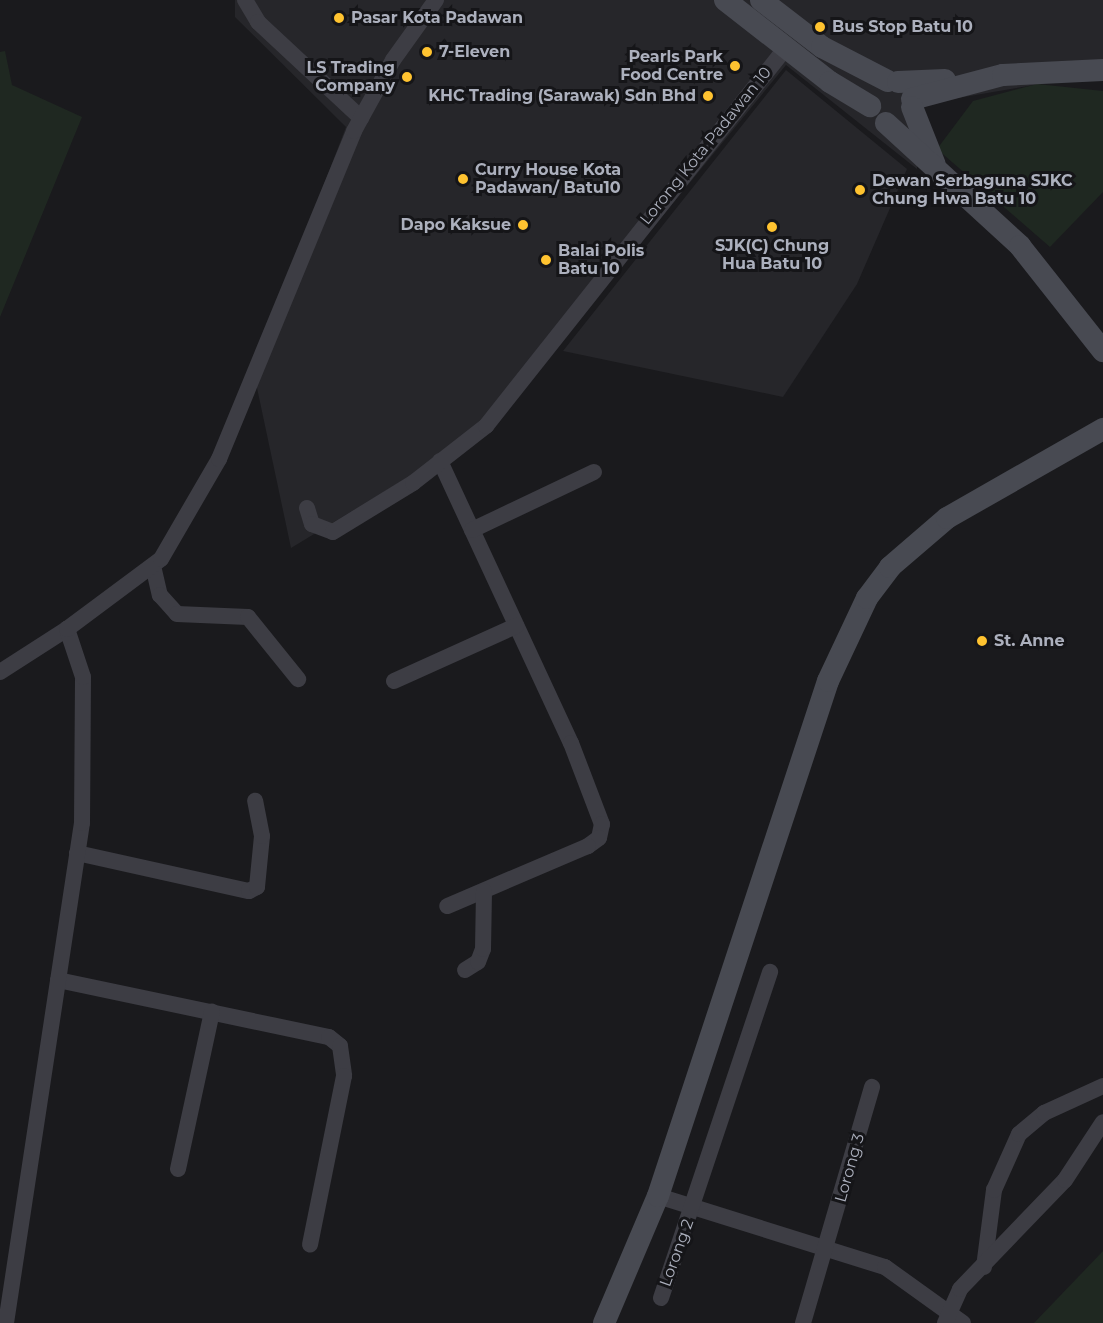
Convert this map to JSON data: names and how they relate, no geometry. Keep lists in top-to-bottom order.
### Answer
{
  "streets": {
    "street": ["Lorong Kota Padawan 10", "Lorong 3", "Lorong 2"]
  },
  "places": [
    "Pasar Kota Padawan",
    "Bus Stop Batu 10",
    "7-Eleven",
    "Pearls Park Food Centre",
    "LS Trading Company",
    "KHC Trading (Sarawak) Sdn Bhd",
    "Curry House Kota Padawan/ Batu10",
    "Dewan Serbaguna SJKC Chung Hwa Batu 10",
    "Dapo Kaksue",
    "SJK(C) Chung Hua Batu 10",
    "Balai Polis Batu 10",
    "St. Anne"
  ]
}
